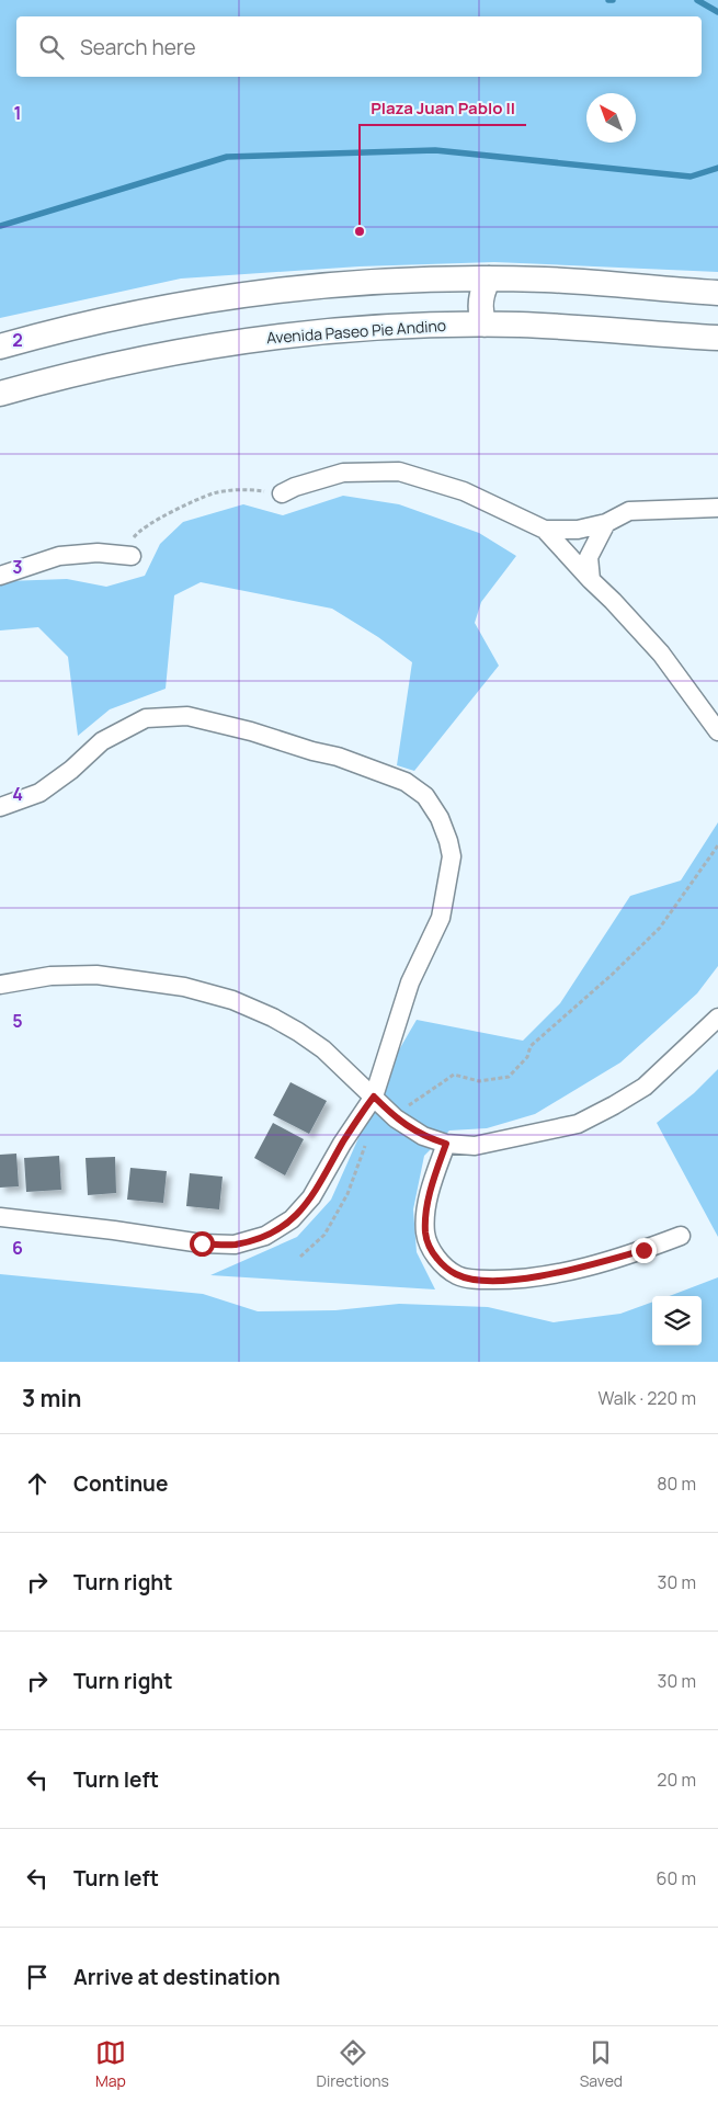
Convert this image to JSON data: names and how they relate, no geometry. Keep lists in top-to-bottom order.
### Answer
{
  "streets": {
    "main road": ["Avenida Paseo Pie Andino"]
  },
  "places": ["Plaza Juan Pablo II"],
  "north": "top left",
  "page": {
    "search": "Search here",
    "heading": ["3 min", "Walk · 220 m"],
    "list": [
      ["Continue", "80 m"],
      ["Turn right", "30 m"],
      ["Turn right", "30 m"],
      ["Turn left", "20 m"],
      ["Turn left", "60 m"],
      "Arrive at destination"
    ],
    "nav": ["Map", "Directions", "Saved"]
  },
  "grid": {
    "rows": [
      "1",
      "2",
      "3",
      "4",
      "5",
      "6"
    ]
  }
}
